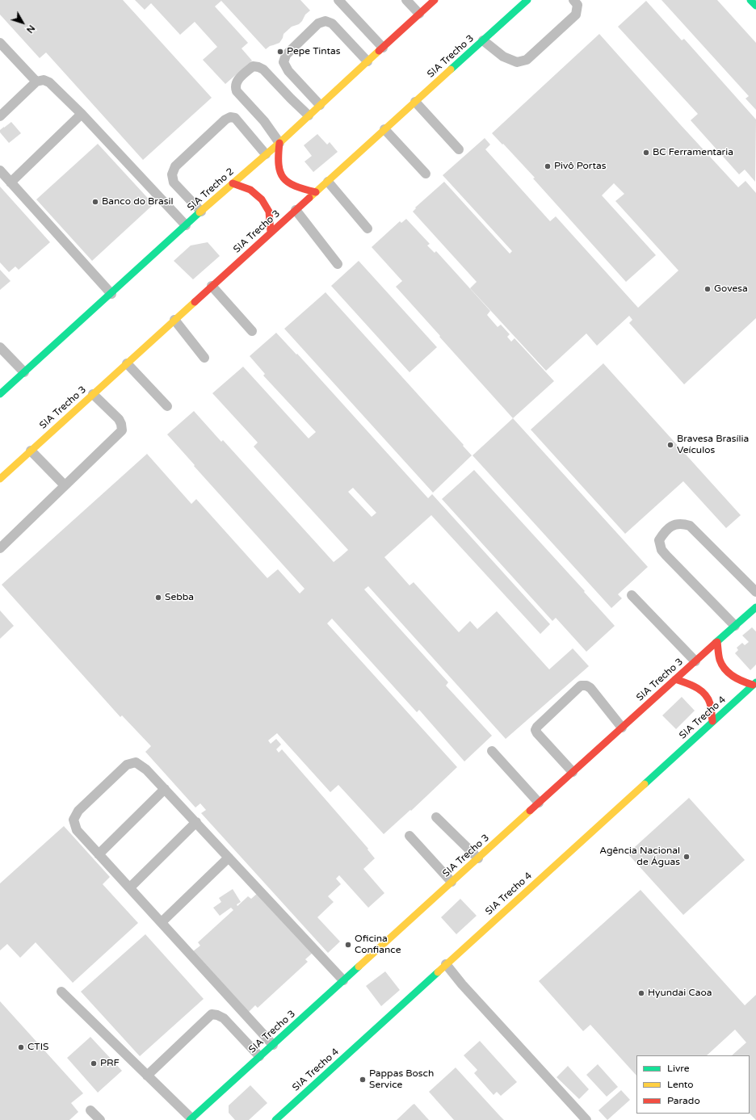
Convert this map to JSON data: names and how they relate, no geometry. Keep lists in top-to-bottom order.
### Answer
{
  "streets": {
    "main road": ["SIA Trecho 3", "SIA Trecho 2", "SIA Trecho 4"]
  },
  "places": [
    "Pepe Tintas",
    "BC Ferramentaria",
    "Pivô Portas",
    "Banco do Brasil",
    "Govesa",
    "Bravesa Brasília Veículos",
    "Sebba",
    "Agência Nacional de Águas",
    "Oficina Confiance",
    "Hyundai Caoa",
    "CTIS",
    "PRF",
    "Pappas Bosch Service"
  ],
  "legend": ["Livre", "Lento", "Parado"],
  "north": "bottom right"
}
